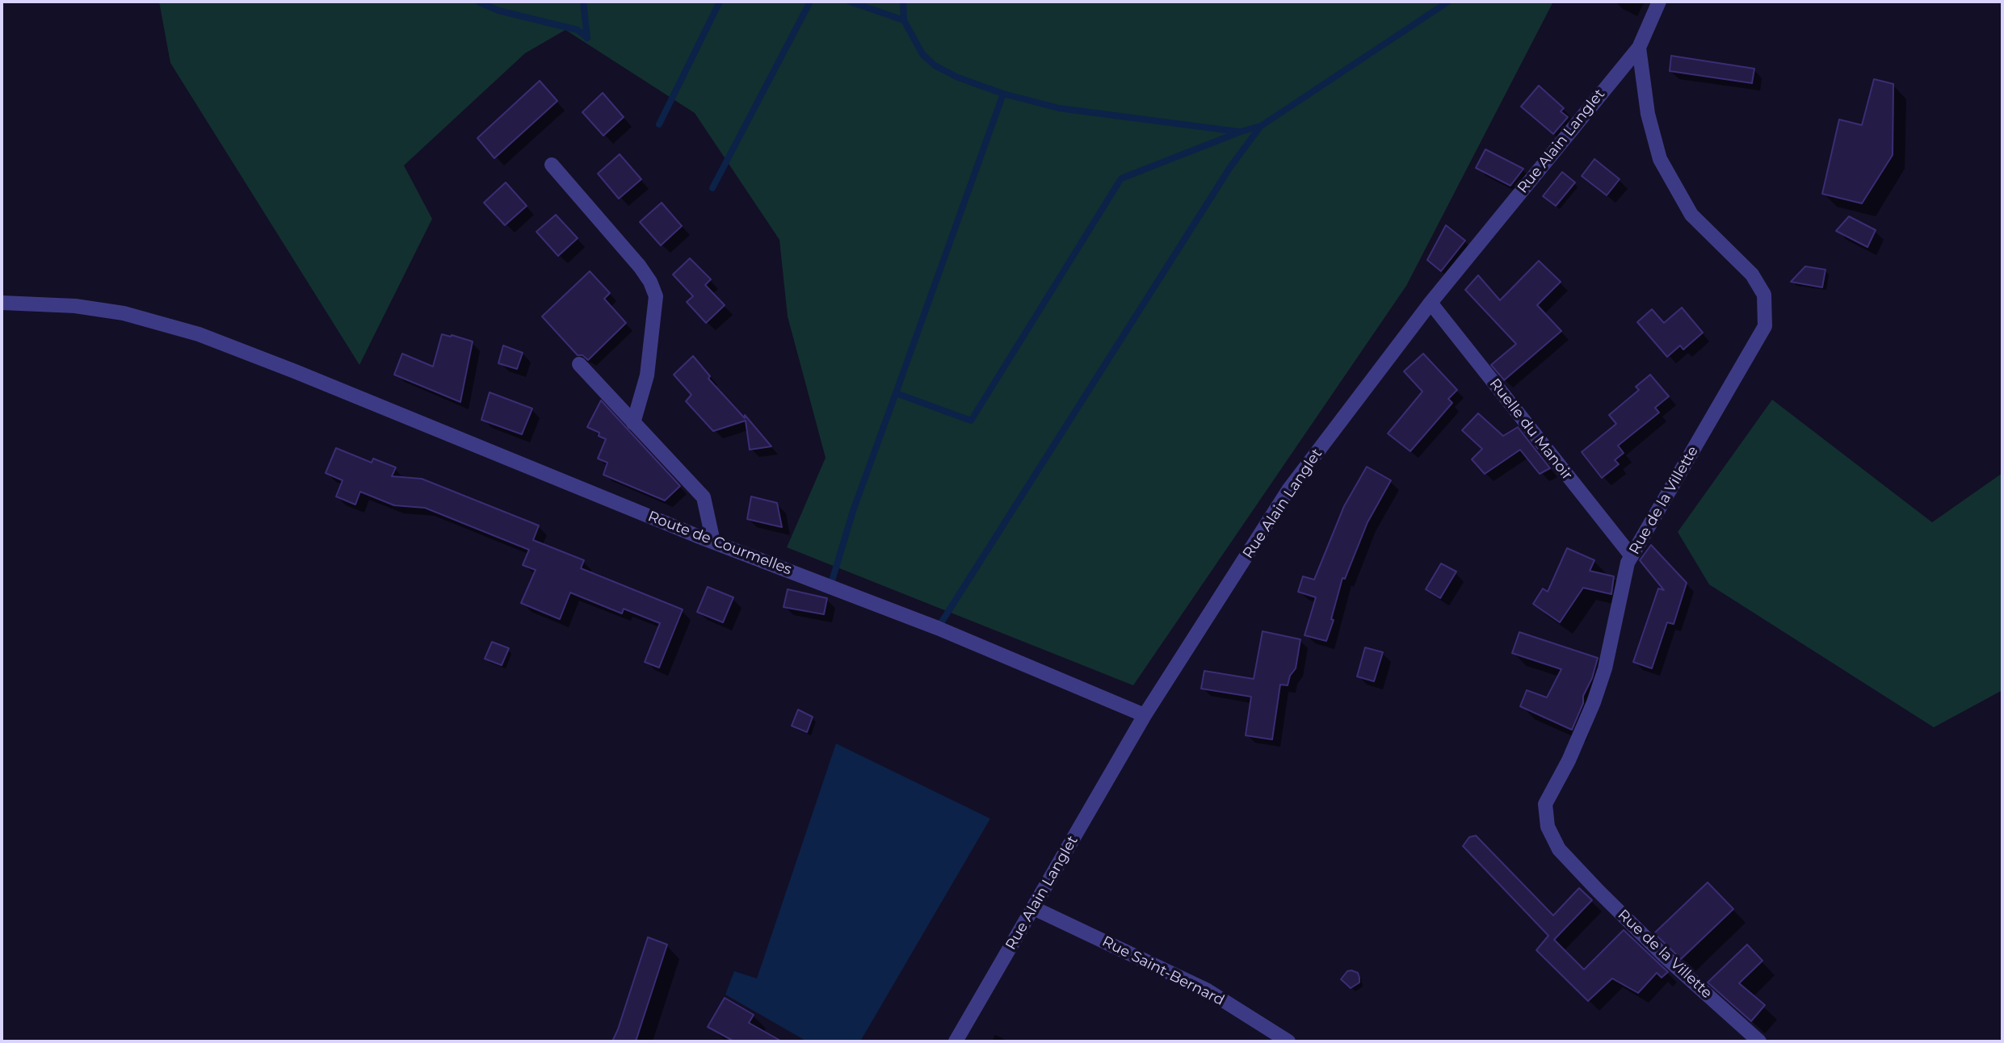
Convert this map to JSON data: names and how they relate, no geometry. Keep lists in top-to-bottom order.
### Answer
{
  "streets": {
    "street": [
      "Rue Alain Langlet",
      "Ruelle du Manoir",
      "Rue de la Villette",
      "Route de Courmelles",
      "Rue Saint-Bernard"
    ]
  },
  "crossings": [
    ["Rue Alain Langlet", "Ruelle du Manoir"],
    ["Rue Alain Langlet", "Rue de la Villette"],
    ["Rue Alain Langlet", "Route de Courmelles"],
    ["Rue Alain Langlet", "Rue Saint-Bernard"],
    ["Ruelle du Manoir", "Rue de la Villette"]
  ]
}
